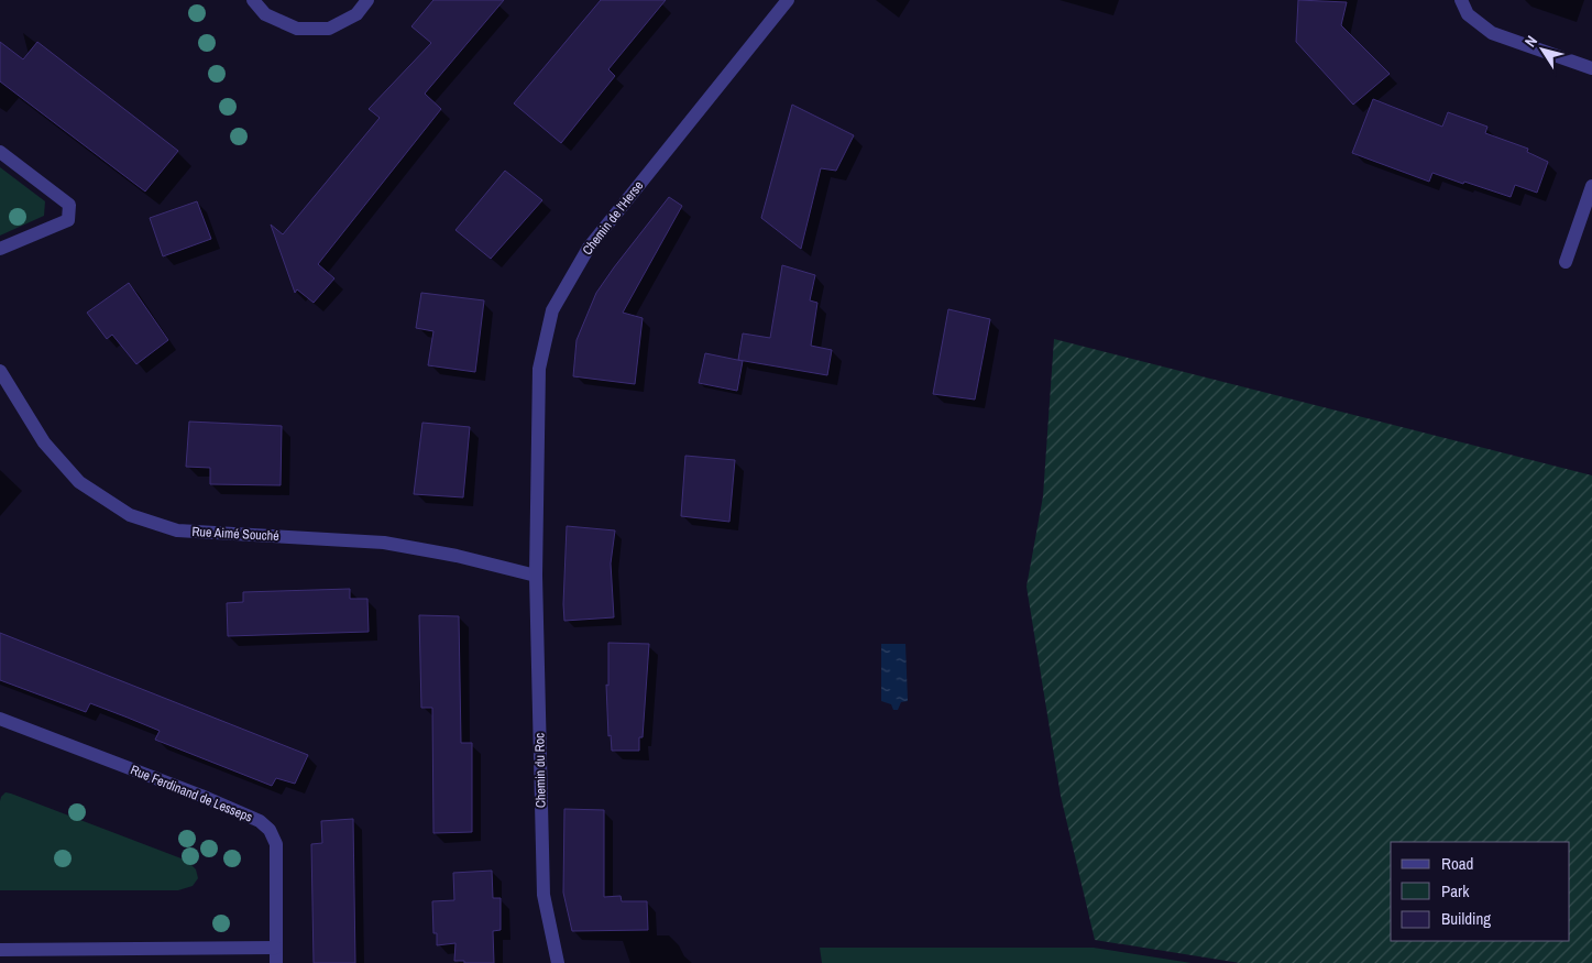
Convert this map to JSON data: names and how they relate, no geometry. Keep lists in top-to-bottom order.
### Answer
{
  "streets": {
    "street": [
      "Chemin de l'Herse",
      "Rue Aimé Souché",
      "Chemin du Roc",
      "Rue Ferdinand de Lesseps"
    ]
  },
  "crossings": [
    ["Chemin de l'Herse", "Rue Aimé Souché"],
    ["Chemin de l'Herse", "Chemin du Roc"],
    ["Rue Aimé Souché", "Chemin du Roc"]
  ],
  "legend": ["Road", "Park", "Building"],
  "north": "top left"
}
